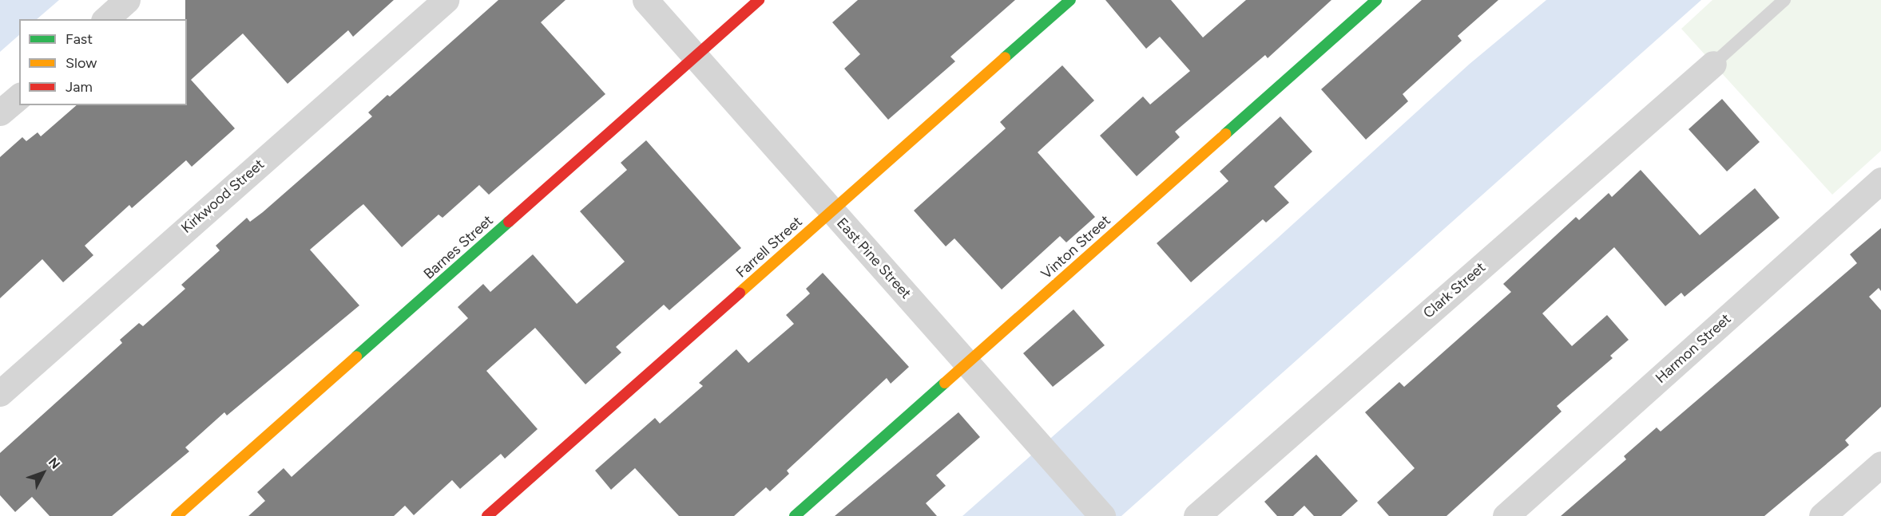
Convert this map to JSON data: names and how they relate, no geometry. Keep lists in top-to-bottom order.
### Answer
{
  "streets": {
    "street": [
      "Kirkwood Street",
      "Barnes Street",
      "Farrell Street",
      "Vinton Street",
      "East Pine Street",
      "Clark Street",
      "Harmon Street"
    ]
  },
  "crossings": [
    ["Barnes Street", "East Pine Street"],
    ["Farrell Street", "East Pine Street"],
    ["Vinton Street", "East Pine Street"]
  ],
  "legend": ["Fast", "Slow", "Jam"],
  "north": "top right"
}
